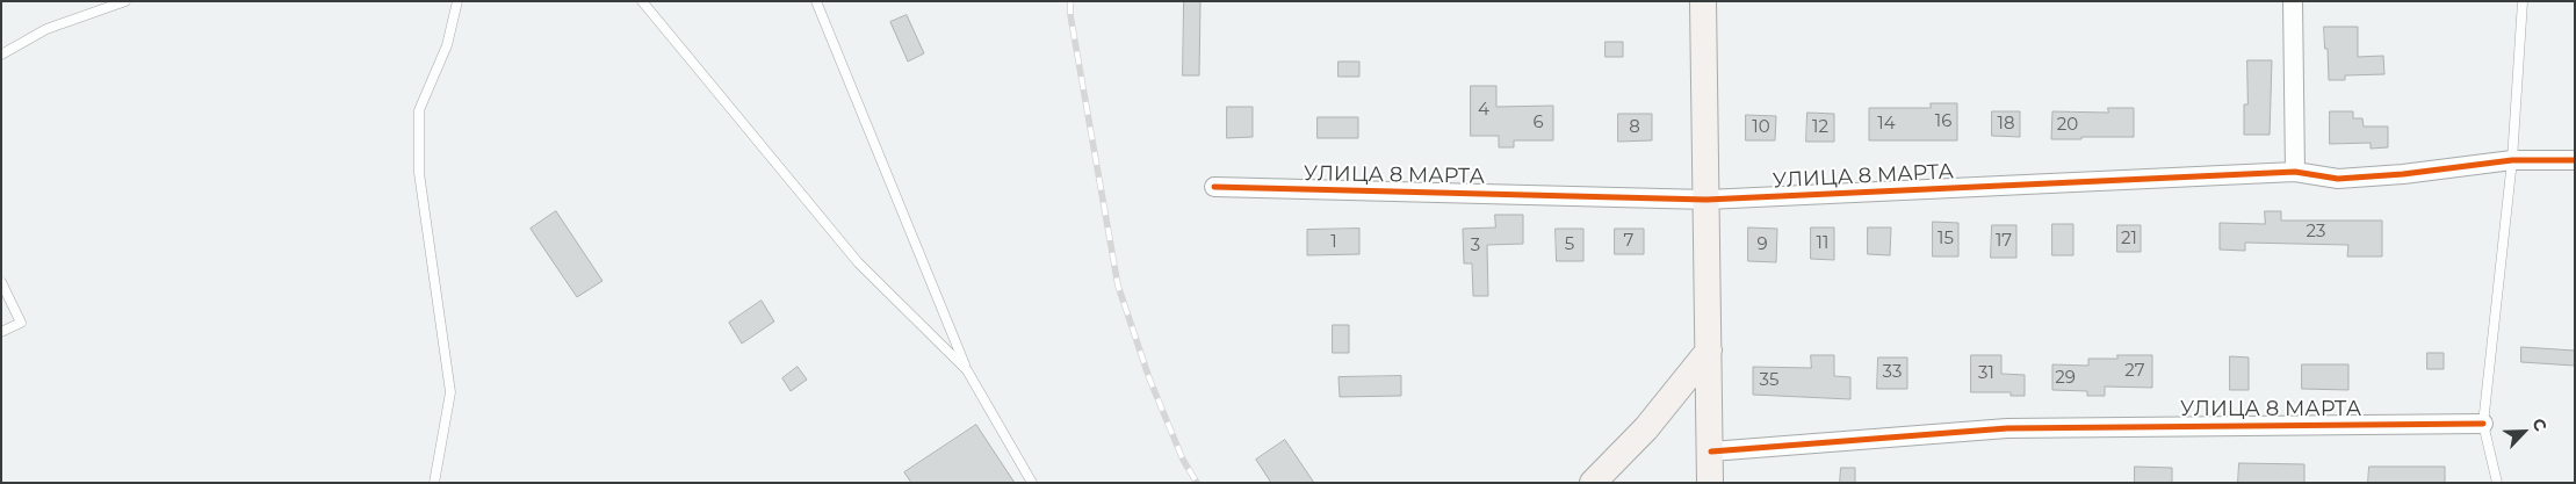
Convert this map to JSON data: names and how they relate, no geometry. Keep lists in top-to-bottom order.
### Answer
{
  "streets": {
    "street": ["УЛИЦА 8 МАРТА"]
  },
  "house_numbers": [
    "4",
    "16",
    "6",
    "14",
    "18",
    "20",
    "8",
    "10",
    "12",
    "23",
    "15",
    "21",
    "7",
    "17",
    "1",
    "11",
    "5",
    "9",
    "3",
    "27",
    "33",
    "31",
    "29",
    "35"
  ],
  "north": "top right"
}
